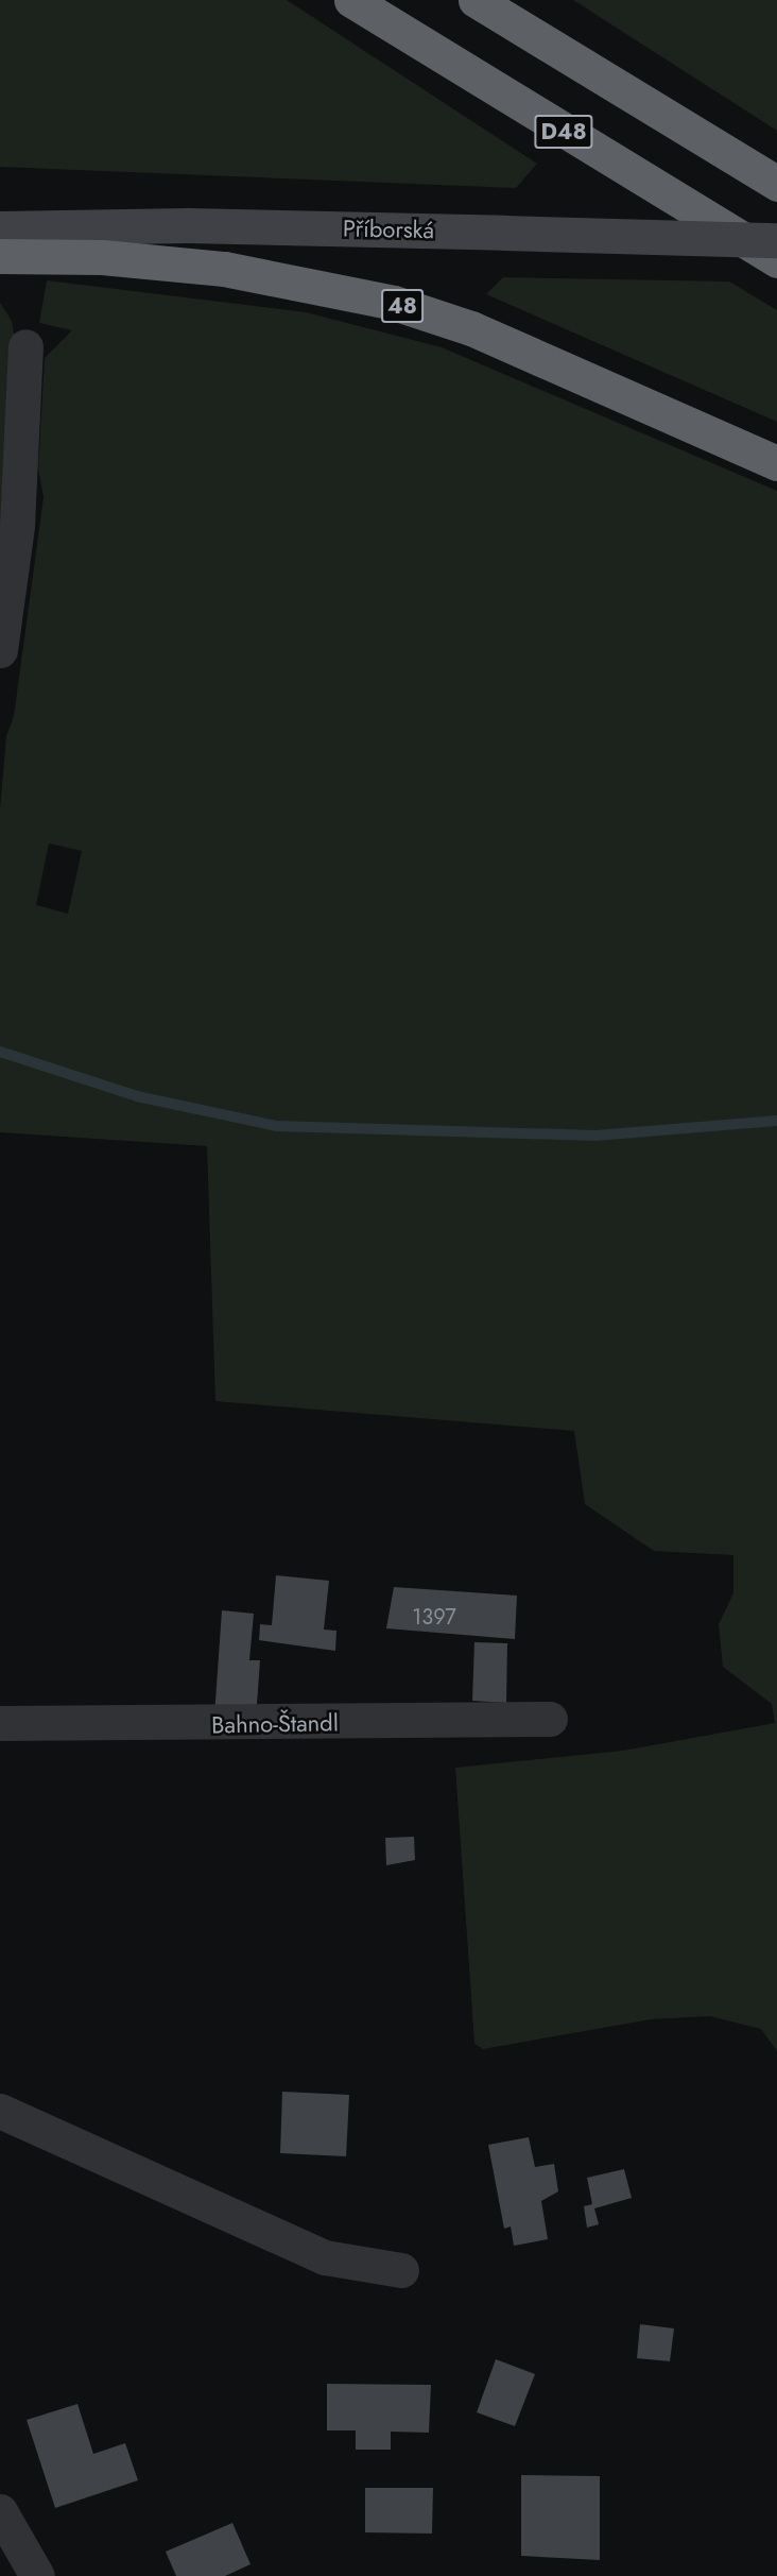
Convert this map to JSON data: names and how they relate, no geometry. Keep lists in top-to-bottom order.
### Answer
{
  "streets": {
    "highway": ["D48", "48"],
    "main road": ["Příborská"],
    "street": ["Bahno-Štandl"]
  },
  "house_numbers": ["1397"]
}
